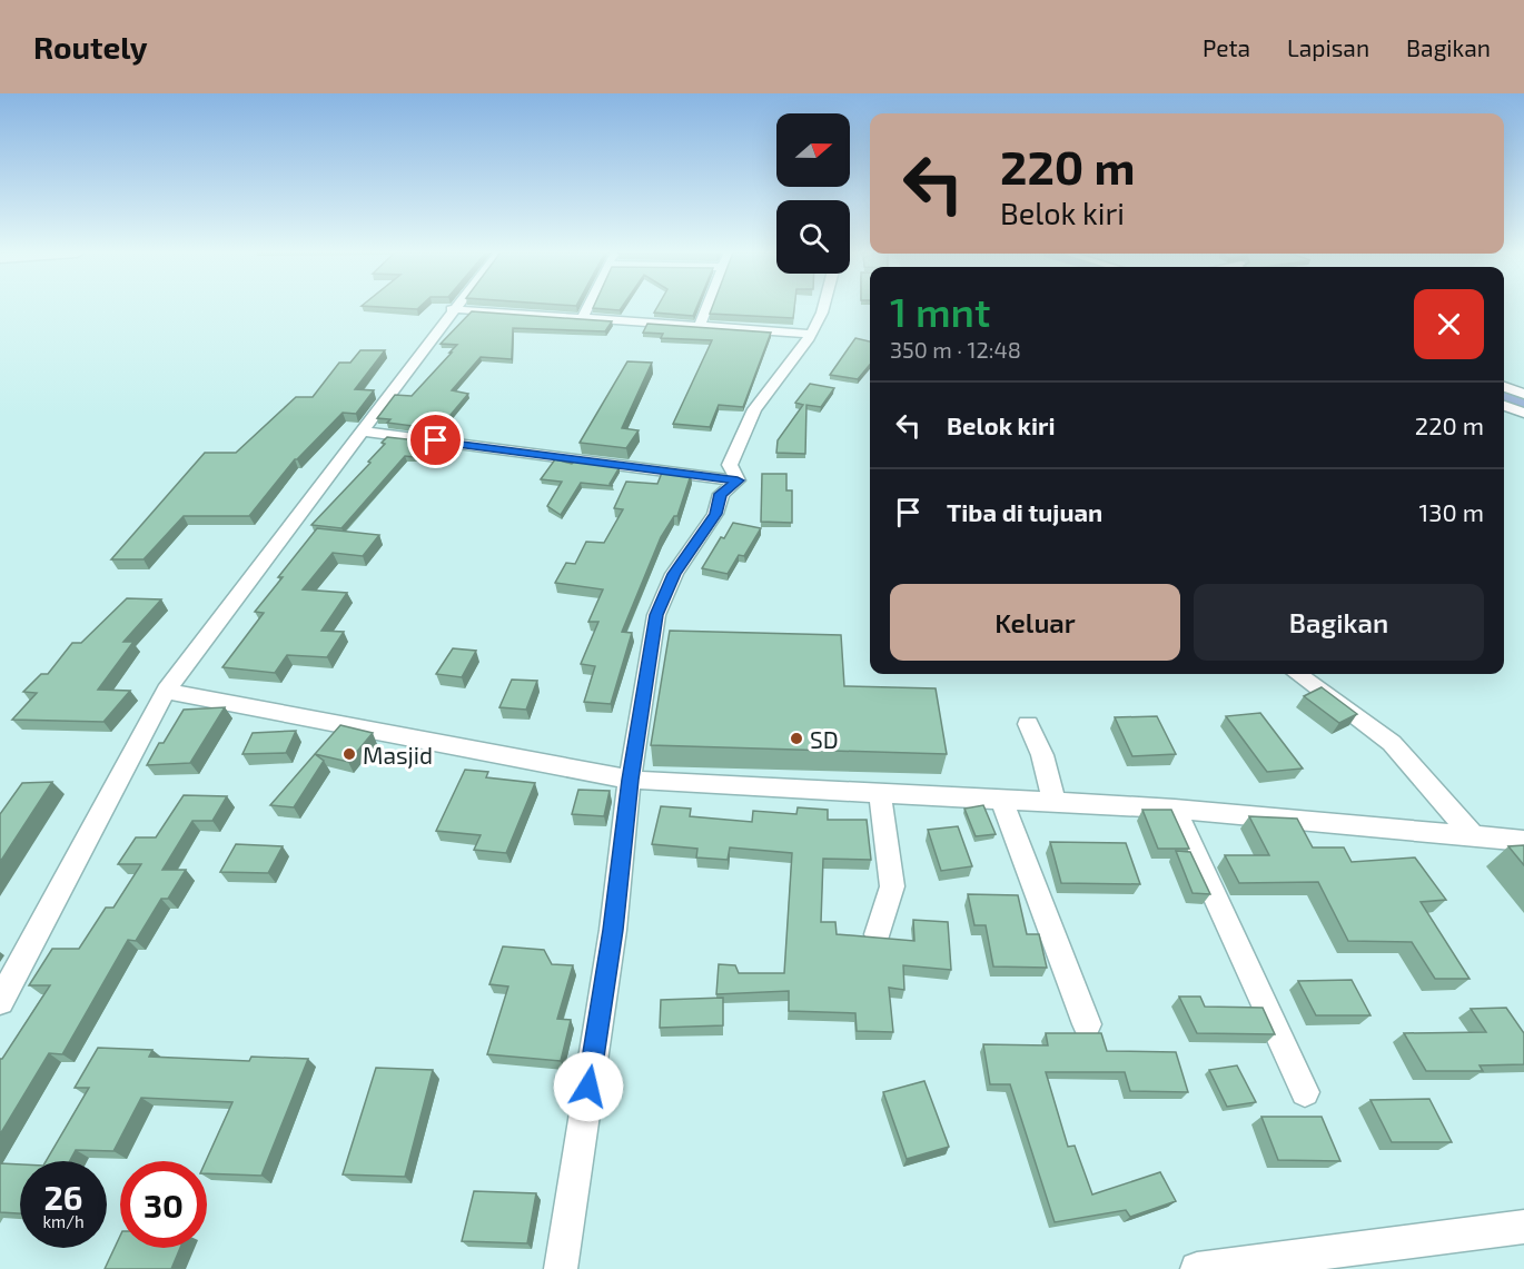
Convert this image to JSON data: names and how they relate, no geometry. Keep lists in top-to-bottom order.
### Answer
{
  "places": ["SD", "Masjid"],
  "north": "right",
  "page": {
    "header": "Routely",
    "nav": ["Peta", "Lapisan", "Bagikan"],
    "turn": ["220 m", "Belok kiri"],
    "heading": ["1 mnt", "350 m · 12:48"],
    "list": [
      {
        "name": "Belok kiri",
        "value": "220 m"
      },
      {
        "name": "Tiba di tujuan",
        "value": "130 m"
      }
    ],
    "buttons": ["Keluar", "Bagikan"],
    "speed": "26 km/h",
    "limit": "30"
  }
}
